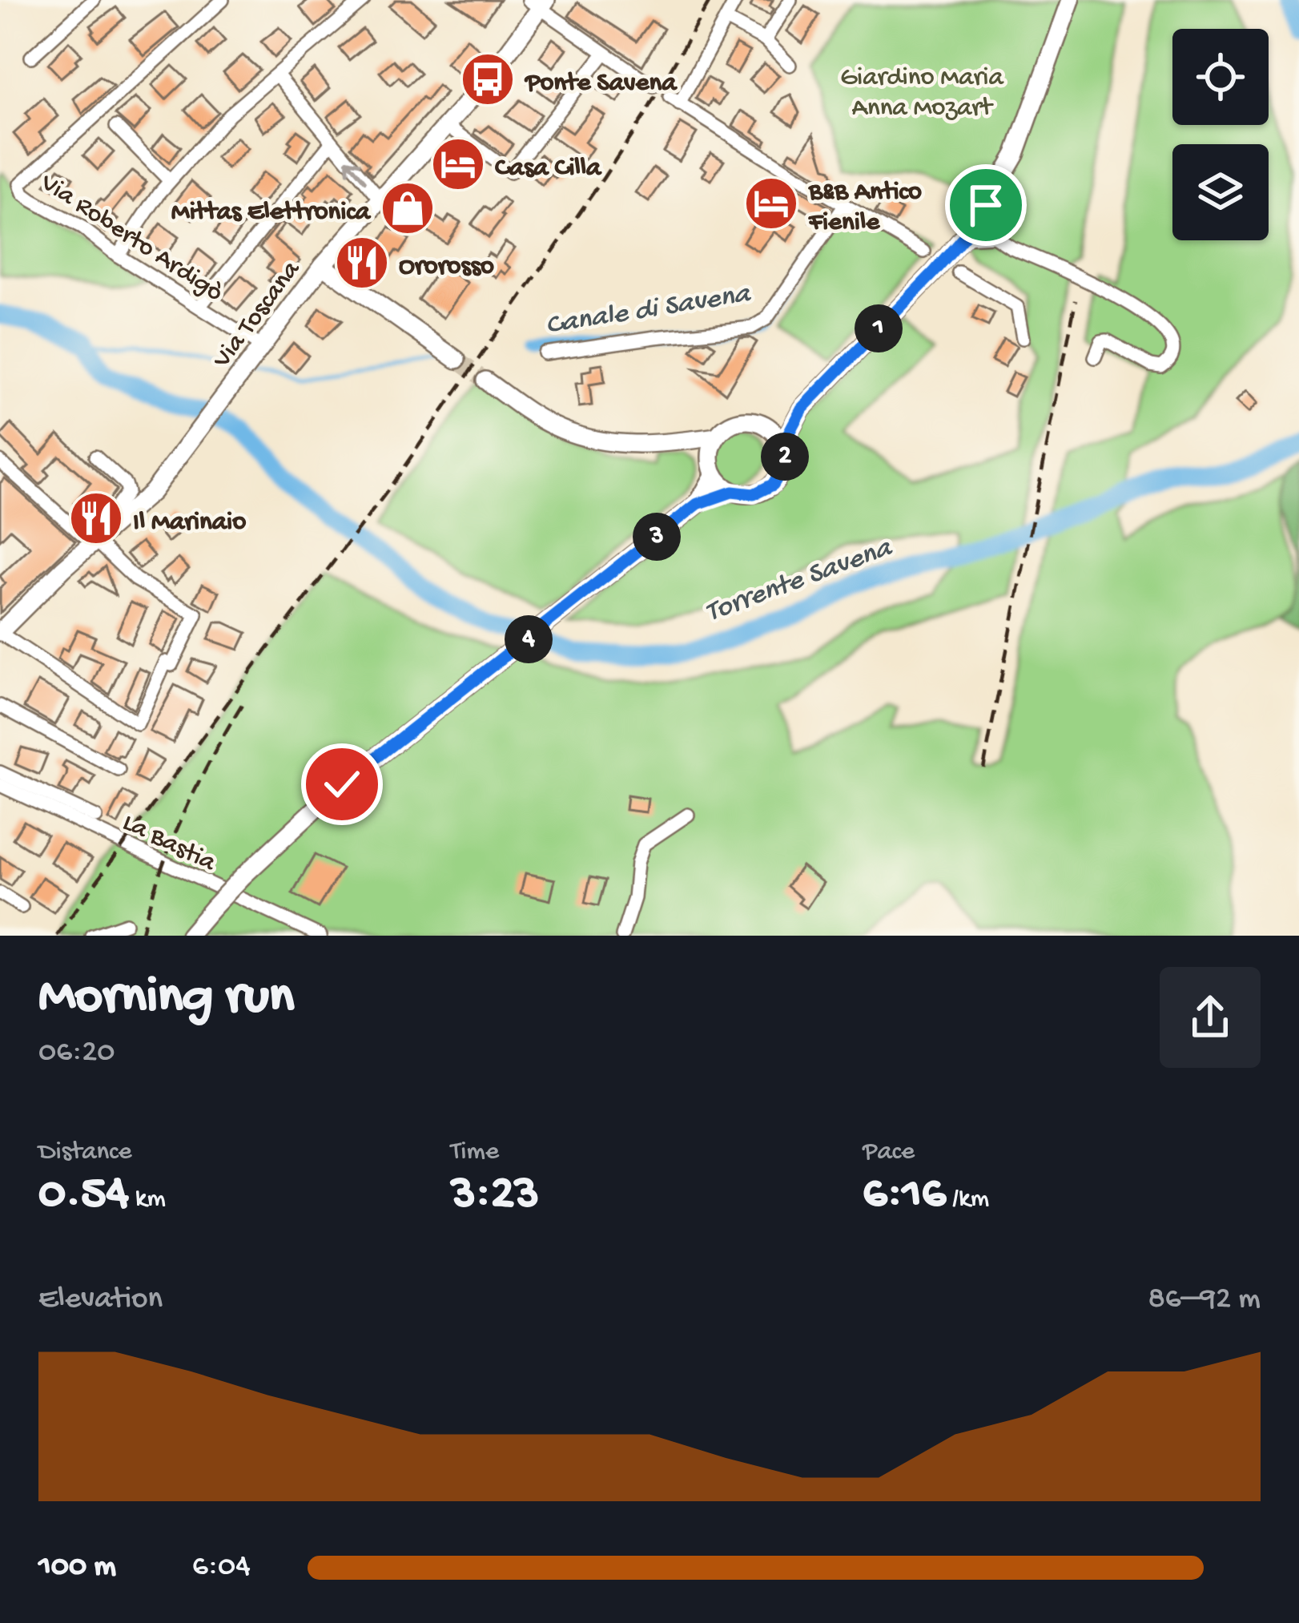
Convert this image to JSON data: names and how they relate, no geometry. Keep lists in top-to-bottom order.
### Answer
{
  "streets": {
    "main road": ["Via Toscana"],
    "street": ["Via Roberto Ardigò", "La Bastia"]
  },
  "crossings": [
    ["Via Roberto Ardigò", "Via Toscana"]
  ],
  "water": ["Canale di Savena", "Torrente Savena"],
  "parks": ["Giardino Maria Anna Mozart"],
  "places": {
    "bus stop": ["Ponte Savena"],
    "hotel": ["Casa Cilla", "B&B Antico Fienile"],
    "shop": ["Mittas Elettronica"],
    "restaurant": ["Ororosso", "Il Marinaio"]
  },
  "page": {
    "pins": [
      "1",
      "2",
      "3",
      "4"
    ],
    "heading": ["Morning run", "06:20"],
    "stats": [
      ["Distance", "0.54 km"],
      ["Time", "3:23"],
      ["Pace", "6:16 /km"]
    ],
    "chart": ["Elevation", "86–92 m"],
    "list": [
      {
        "name": "100 m",
        "note": "6:04"
      }
    ]
  }
}
